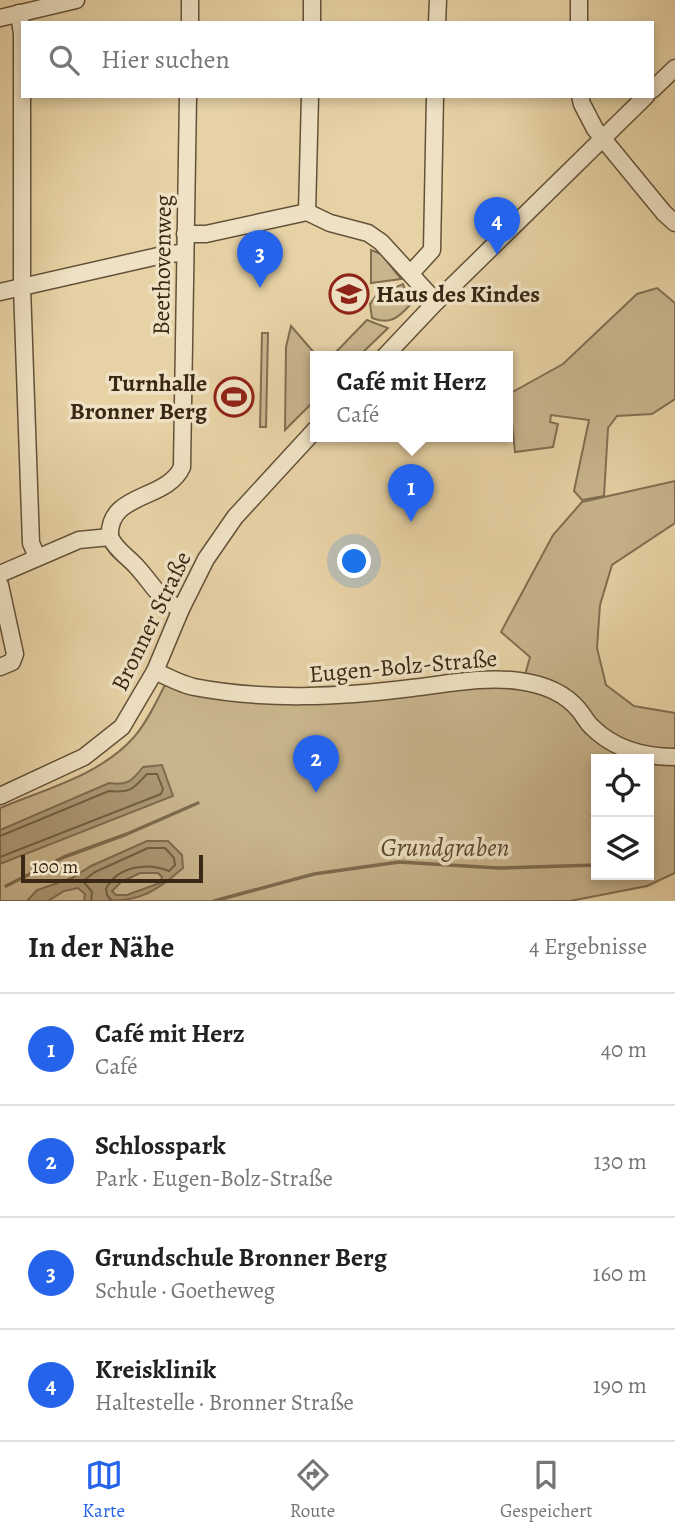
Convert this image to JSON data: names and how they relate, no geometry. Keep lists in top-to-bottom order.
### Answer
{
  "streets": {
    "street": ["Beethovenweg", "Bronner Straße", "Eugen-Bolz-Straße"]
  },
  "crossings": [
    ["Bronner Straße", "Eugen-Bolz-Straße"]
  ],
  "water": ["Grundgraben"],
  "places": {
    "school or university": ["Haus des Kindes"],
    "sports": ["Turnhalle Bronner Berg"]
  },
  "scale_bar": "100 m",
  "page": {
    "search": "Hier suchen",
    "pins": [
      "4",
      "3",
      "1",
      "2"
    ],
    "popup": ["Café mit Herz", "Café"],
    "scale": "100 m",
    "heading": ["In der Nähe", "4 Ergebnisse"],
    "list": [
      {
        "mark": "1",
        "name": "Café mit Herz",
        "note": "Café",
        "value": "40 m"
      },
      {
        "mark": "2",
        "name": "Schlosspark",
        "note": "Park · Eugen-Bolz-Straße",
        "value": "130 m"
      },
      {
        "mark": "3",
        "name": "Grundschule Bronner Berg",
        "note": "Schule · Goetheweg",
        "value": "160 m"
      },
      {
        "mark": "4",
        "name": "Kreisklinik",
        "note": "Haltestelle · Bronner Straße",
        "value": "190 m"
      }
    ],
    "nav": ["Karte", "Route", "Gespeichert"]
  }
}
